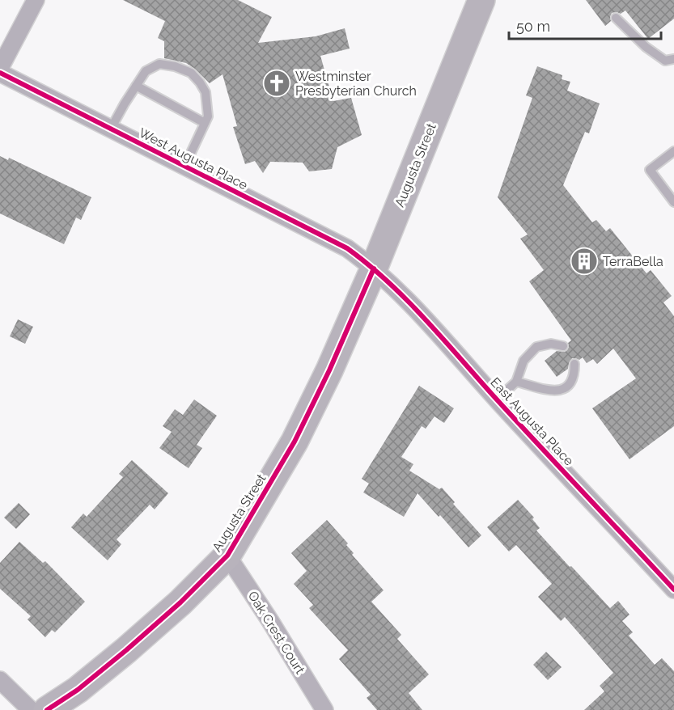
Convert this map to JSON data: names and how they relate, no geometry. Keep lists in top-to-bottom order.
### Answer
{
  "streets": {
    "main road": ["Augusta Street"],
    "street": ["West Augusta Place", "East Augusta Place", "Oak Crest Court"]
  },
  "crossings": [
    ["West Augusta Place", "Augusta Street"],
    ["West Augusta Place", "East Augusta Place"],
    ["Augusta Street", "East Augusta Place"],
    ["Augusta Street", "Oak Crest Court"]
  ],
  "places": {
    "church": ["Westminster Presbyterian Church"],
    "building": ["TerraBella"]
  },
  "scale_bar": "50 m"
}
